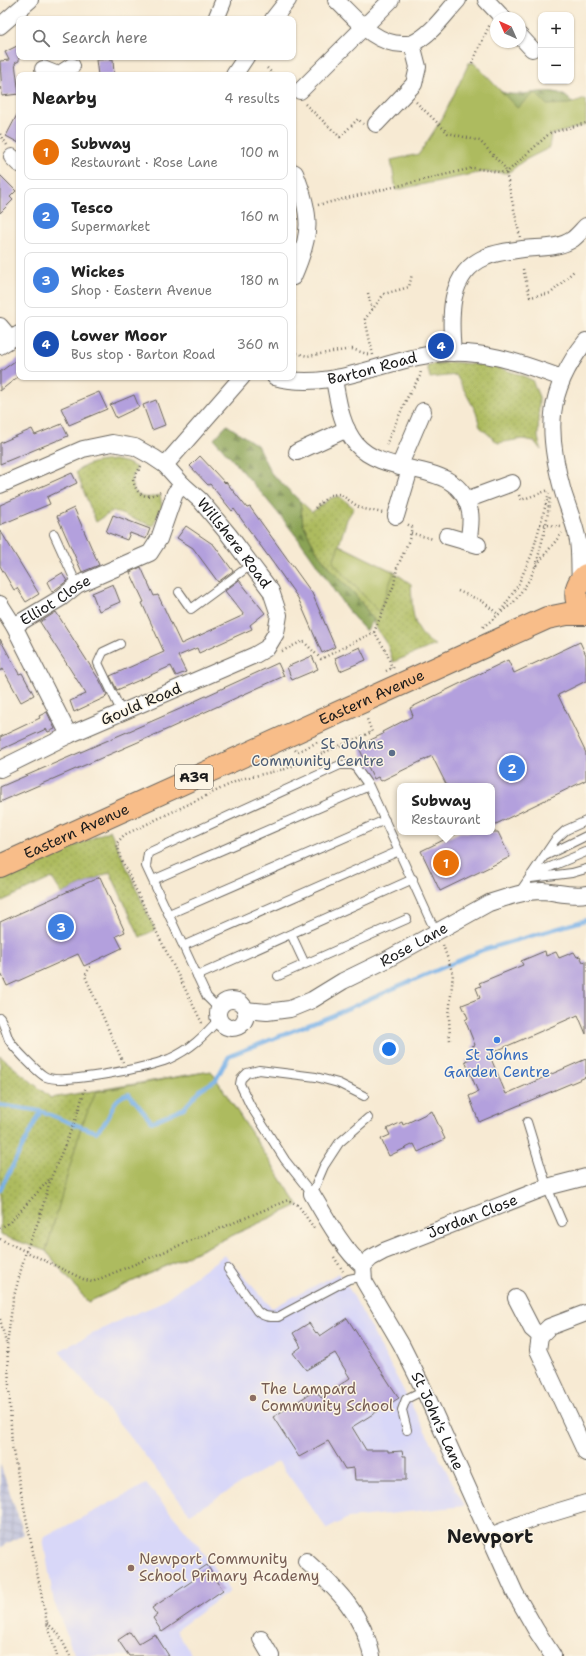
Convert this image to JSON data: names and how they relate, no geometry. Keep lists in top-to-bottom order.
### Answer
{
  "streets": {
    "main road": ["Eastern Avenue", "A39"],
    "street": [
      "Barton Road",
      "Willshere Road",
      "Elliot Close",
      "Gould Road",
      "Rose Lane",
      "Jordan Close",
      "St John's Lane"
    ]
  },
  "crossings": [
    ["Willshere Road", "Elliot Close"],
    ["Willshere Road", "Gould Road"],
    ["Jordan Close", "St John's Lane"]
  ],
  "districts": ["Newport"],
  "places": [
    "St Johns Community Centre",
    "St Johns Garden Centre",
    "The Lampard Community School",
    "Newport Community School Primary Academy"
  ],
  "north": "top left",
  "page": {
    "map_buttons": ["+", "−"],
    "search": "Search here",
    "heading": ["Nearby", "4 results"],
    "list": [
      {
        "mark": "1",
        "name": "Subway",
        "note": "Restaurant · Rose Lane",
        "value": "100 m"
      },
      {
        "mark": "2",
        "name": "Tesco",
        "note": "Supermarket",
        "value": "160 m"
      },
      {
        "mark": "3",
        "name": "Wickes",
        "note": "Shop · Eastern Avenue",
        "value": "180 m"
      },
      {
        "mark": "4",
        "name": "Lower Moor",
        "note": "Bus stop · Barton Road",
        "value": "360 m"
      }
    ],
    "pins": [
      "4",
      "2",
      "1",
      "3"
    ],
    "popup": ["Subway", "Restaurant"]
  }
}
